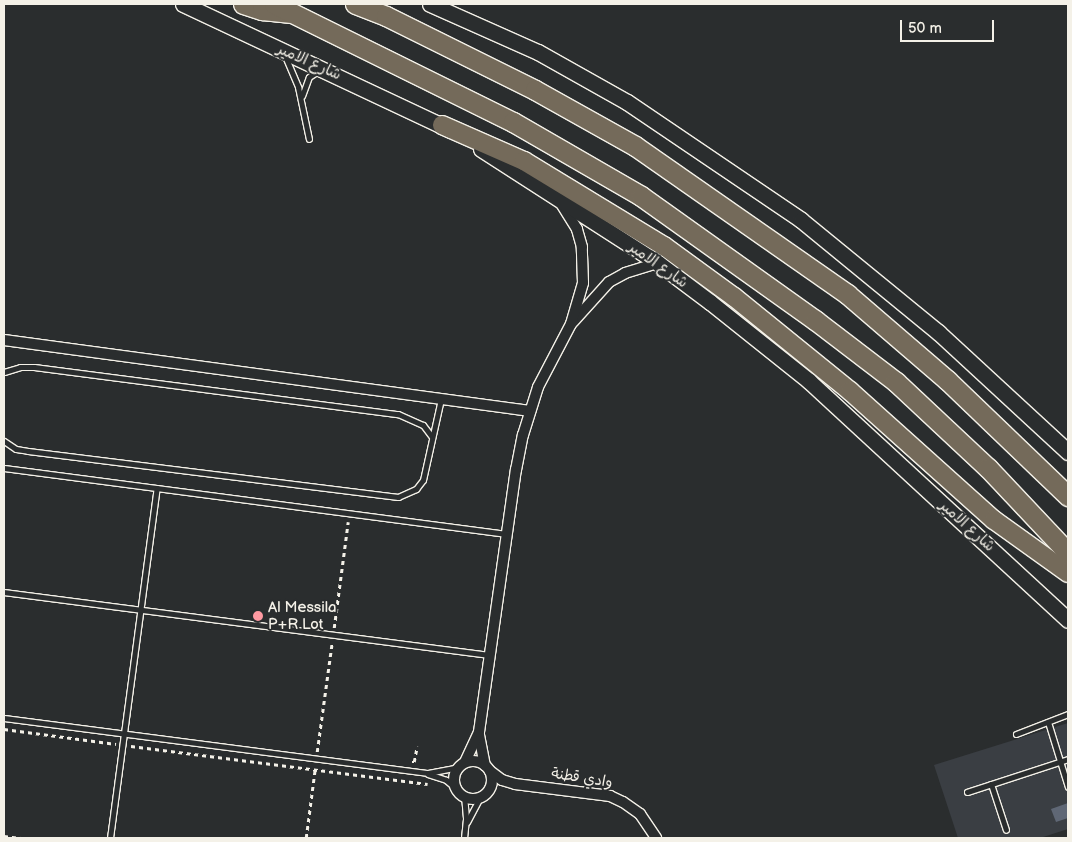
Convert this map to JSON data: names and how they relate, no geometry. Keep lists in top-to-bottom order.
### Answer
{
  "streets": {
    "main road": ["شارع الامير"],
    "street": ["وادي قطنة"]
  },
  "places": ["Al Messila P+R Lot"],
  "scale_bar": "50 m"
}
